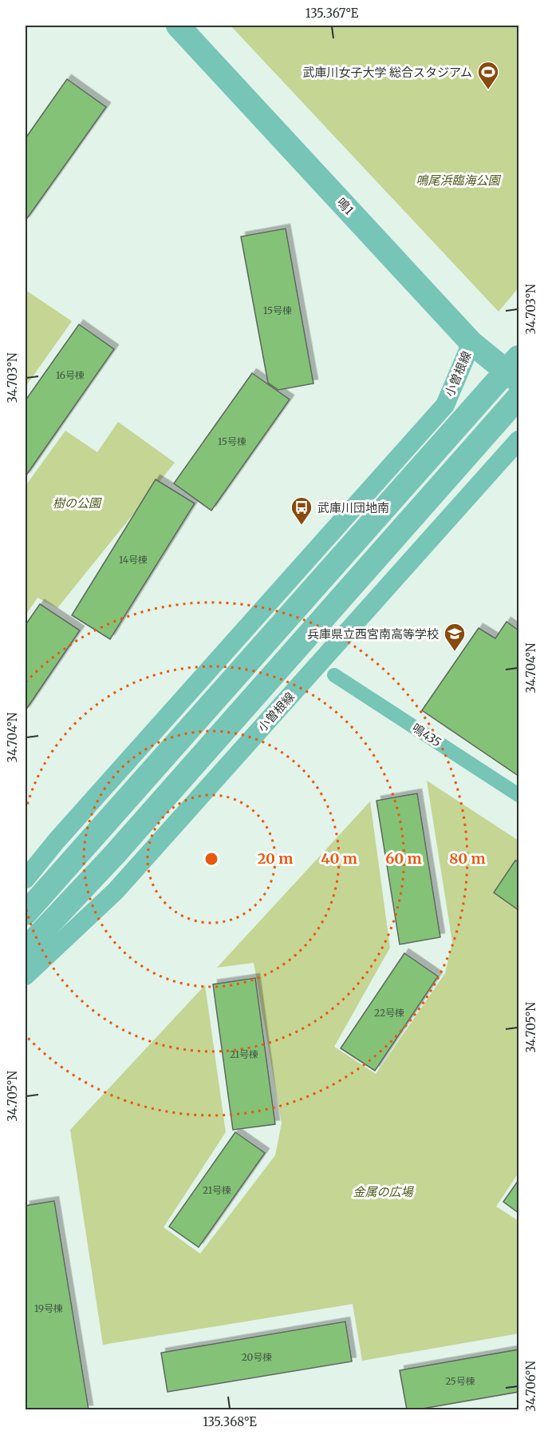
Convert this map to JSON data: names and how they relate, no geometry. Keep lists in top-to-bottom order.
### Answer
{
  "streets": {
    "street": ["鳴1", "小曽根線", "鳴435"]
  },
  "crossings": [
    ["鳴1", "小曽根線"]
  ],
  "parks": ["鳴尾浜臨海公園", "樹の公園", "金属の広場"],
  "places": {
    "sports": ["武庫川女子大学 総合スタジアム"],
    "bus stop": ["武庫川団地南"],
    "school or university": ["兵庫県立西宮南高等学校"]
  },
  "house_numbers": [
    "15号棟",
    "16号棟",
    "15号棟",
    "14号棟",
    "22号棟",
    "21号棟",
    "21号棟",
    "19号棟",
    "20号棟",
    "25号棟"
  ],
  "coordinates": [
    "135.367°E",
    "34.703°N",
    "34.704°N",
    "34.705°N",
    "34.706°N",
    "135.368°E"
  ],
  "rings": [
    "20 m",
    "40 m",
    "60 m",
    "80 m"
  ]
}
